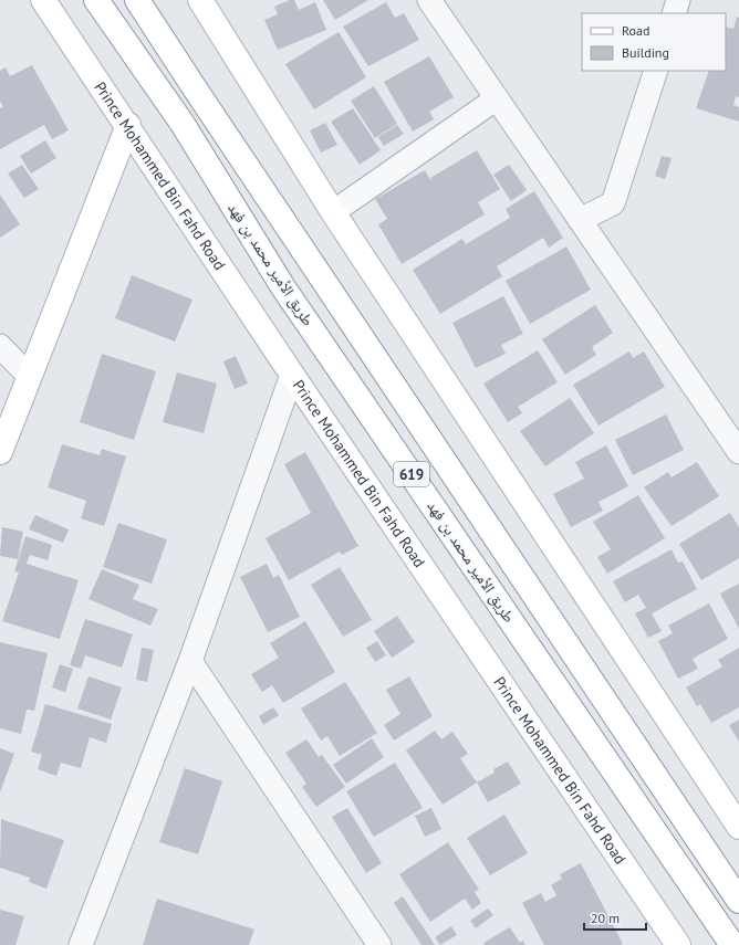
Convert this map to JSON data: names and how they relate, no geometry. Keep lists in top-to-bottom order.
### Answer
{
  "streets": {
    "main road": ["Prince Mohammed Bin Fahd Road", "طريق الأمير محمد بن فهد", "619"]
  },
  "legend": ["Road", "Building"],
  "scale_bar": "20 m"
}
